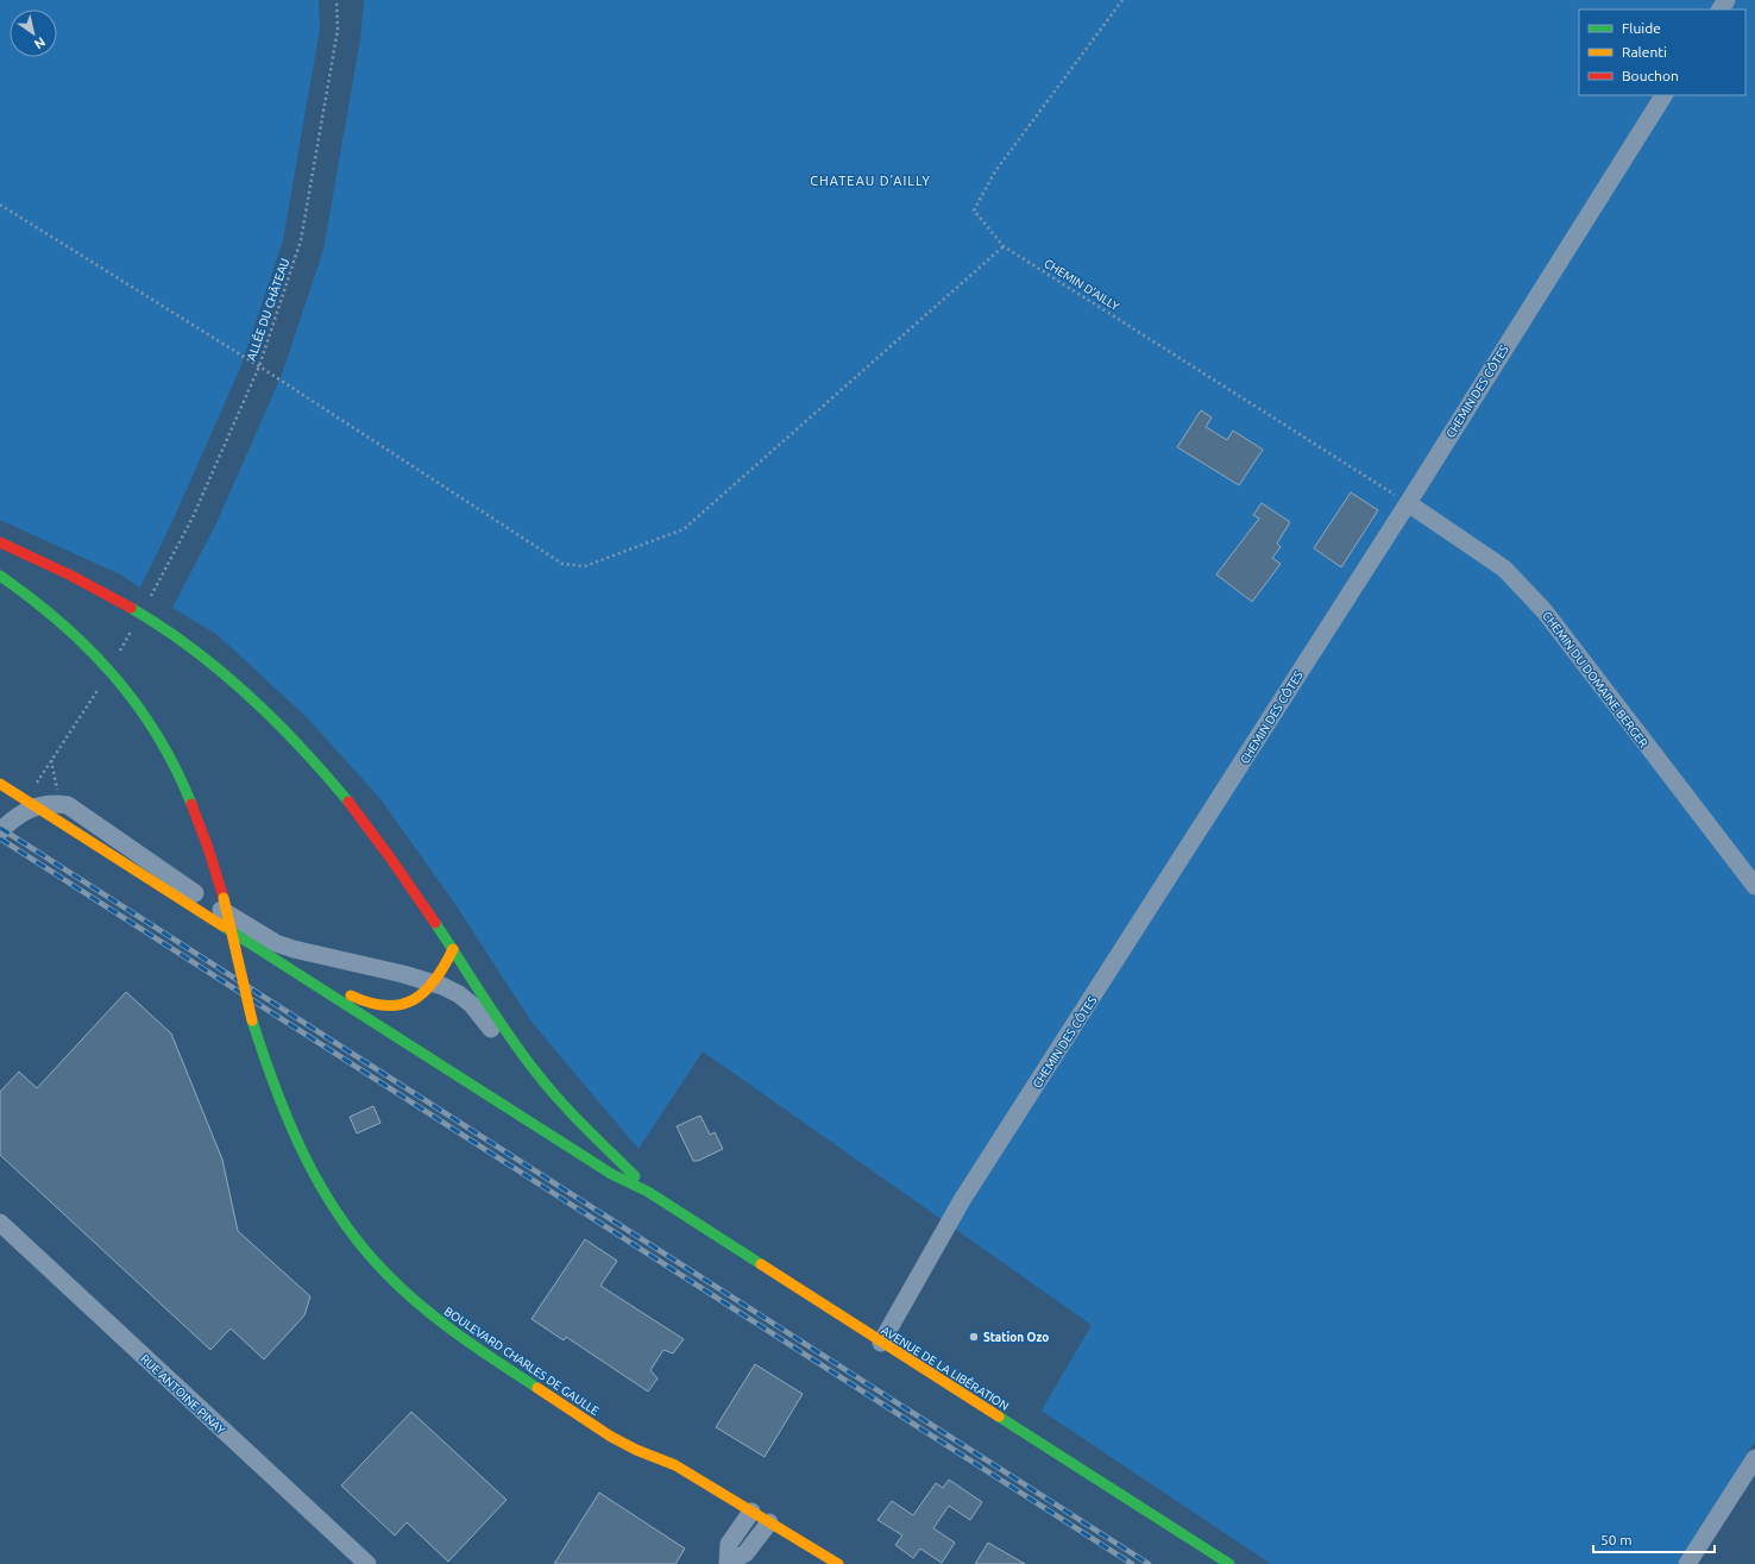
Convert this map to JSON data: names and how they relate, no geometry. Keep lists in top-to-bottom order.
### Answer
{
  "streets": {
    "street": [
      "CHEMIN DES CÔTES",
      "CHEMIN DU DOMAINE BERGER",
      "BOULEVARD CHARLES DE GAULLE",
      "AVENUE DE LA LIBÉRATION",
      "RUE ANTOINE PINAY"
    ],
    "path": ["CHEMIN D'AILLY", "ALLÉE DU CHÂTEAU"]
  },
  "crossings": [
    ["CHEMIN D'AILLY", "CHEMIN DES CÔTES"],
    ["CHEMIN D'AILLY", "CHEMIN DU DOMAINE BERGER"],
    ["CHEMIN DES CÔTES", "CHEMIN DU DOMAINE BERGER"],
    ["CHEMIN DES CÔTES", "AVENUE DE LA LIBÉRATION"]
  ],
  "districts": ["CHATEAU D'AILLY"],
  "places": ["Station Ozo"],
  "legend": ["Fluide", "Ralenti", "Bouchon"],
  "scale_bar": "50 m",
  "north": "bottom right"
}
